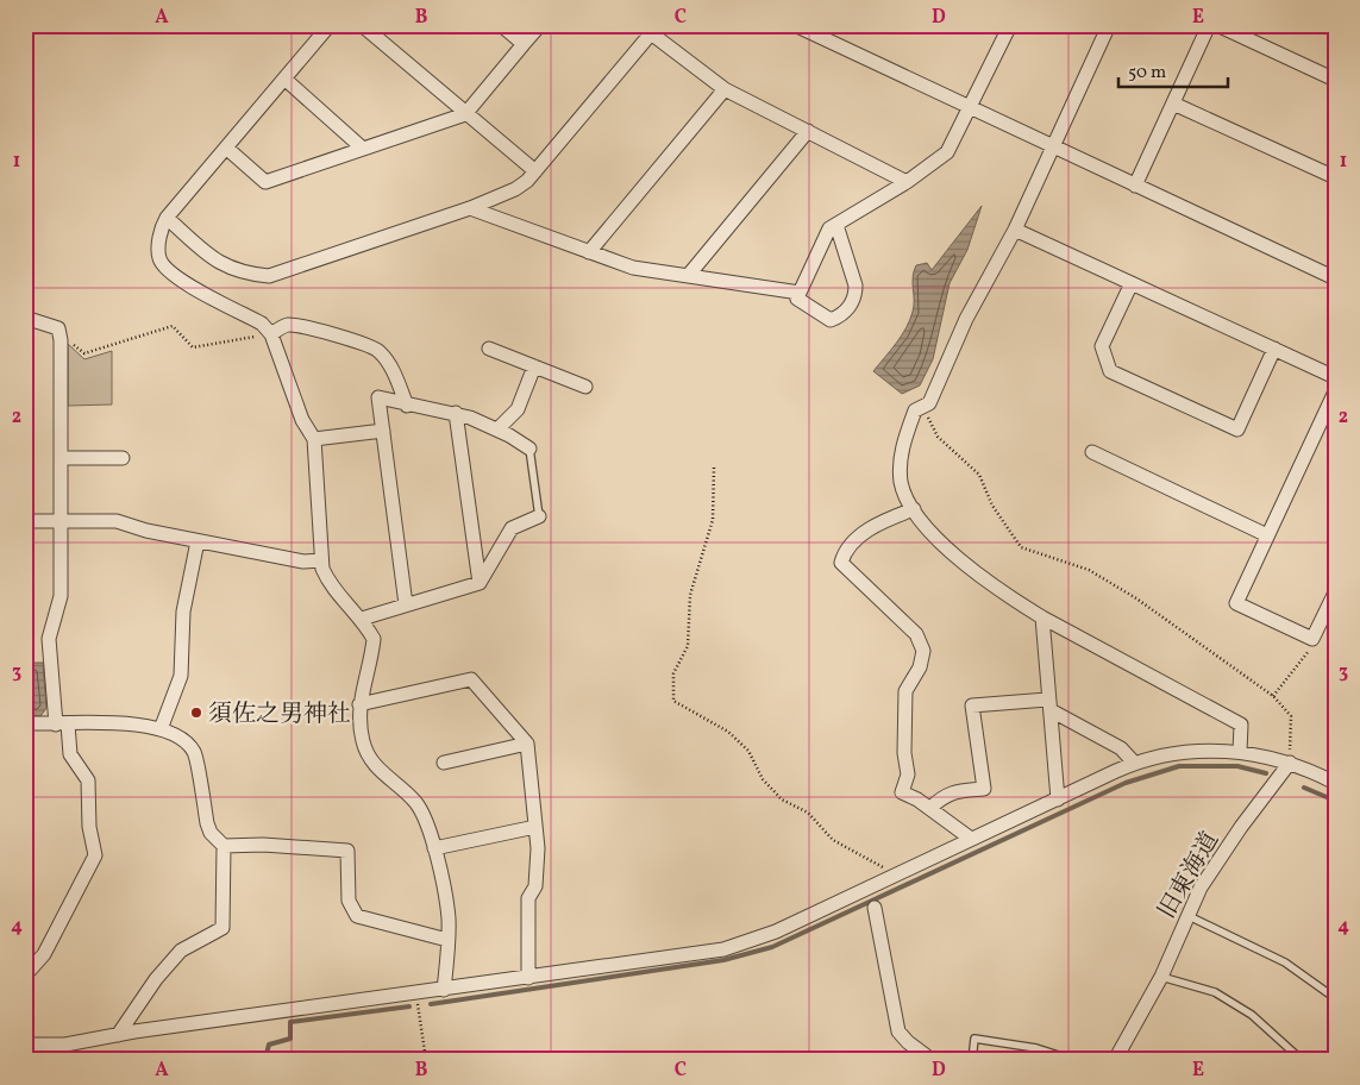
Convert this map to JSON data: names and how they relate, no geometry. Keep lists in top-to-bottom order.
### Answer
{
  "streets": {
    "street": ["旧東海道"]
  },
  "places": ["須佐之男神社"],
  "scale_bar": "50 m",
  "grid": {
    "columns": [
      "A",
      "B",
      "C",
      "D",
      "E"
    ],
    "rows": [
      "1",
      "2",
      "3",
      "4"
    ]
  }
}
